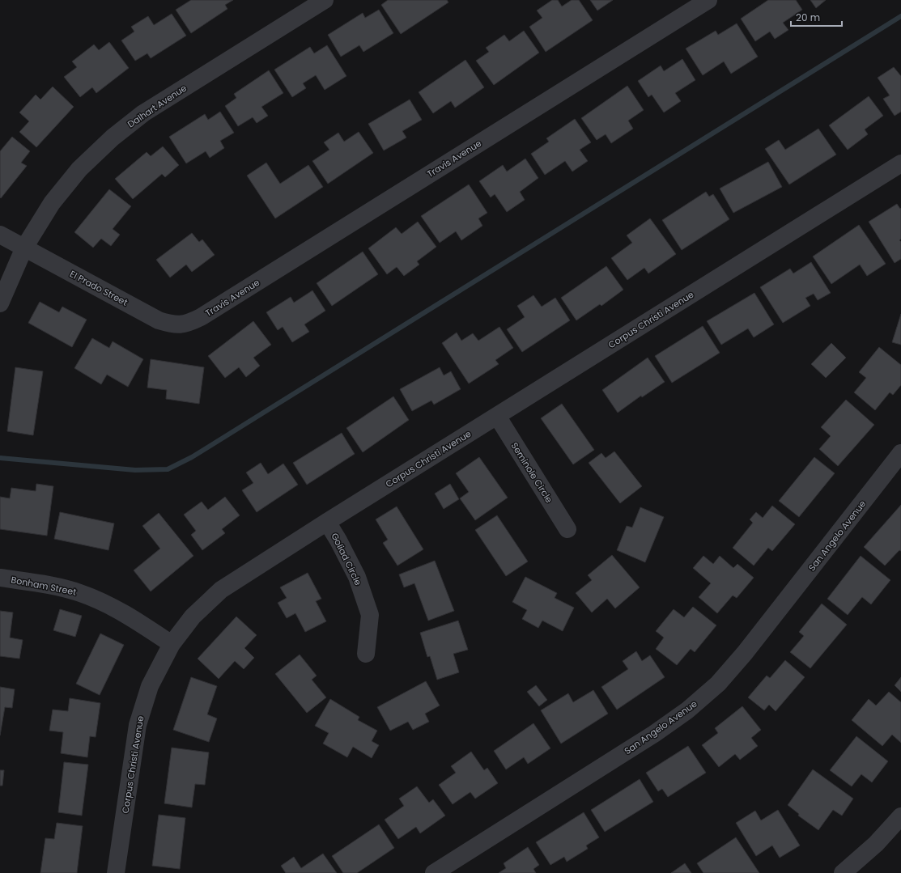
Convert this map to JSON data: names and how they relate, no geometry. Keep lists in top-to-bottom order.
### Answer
{
  "streets": {
    "street": [
      "Dalhart Avenue",
      "Travis Avenue",
      "El Prado Street",
      "Corpus Christi Avenue",
      "Seminole Circle",
      "San Angelo Avenue",
      "Goliad Circle",
      "Bonham Street"
    ]
  },
  "crossings": [
    ["Dalhart Avenue", "El Prado Street"],
    ["Travis Avenue", "El Prado Street"],
    ["Corpus Christi Avenue", "Seminole Circle"],
    ["Corpus Christi Avenue", "Goliad Circle"],
    ["Corpus Christi Avenue", "Bonham Street"]
  ],
  "scale_bar": "20 m"
}
